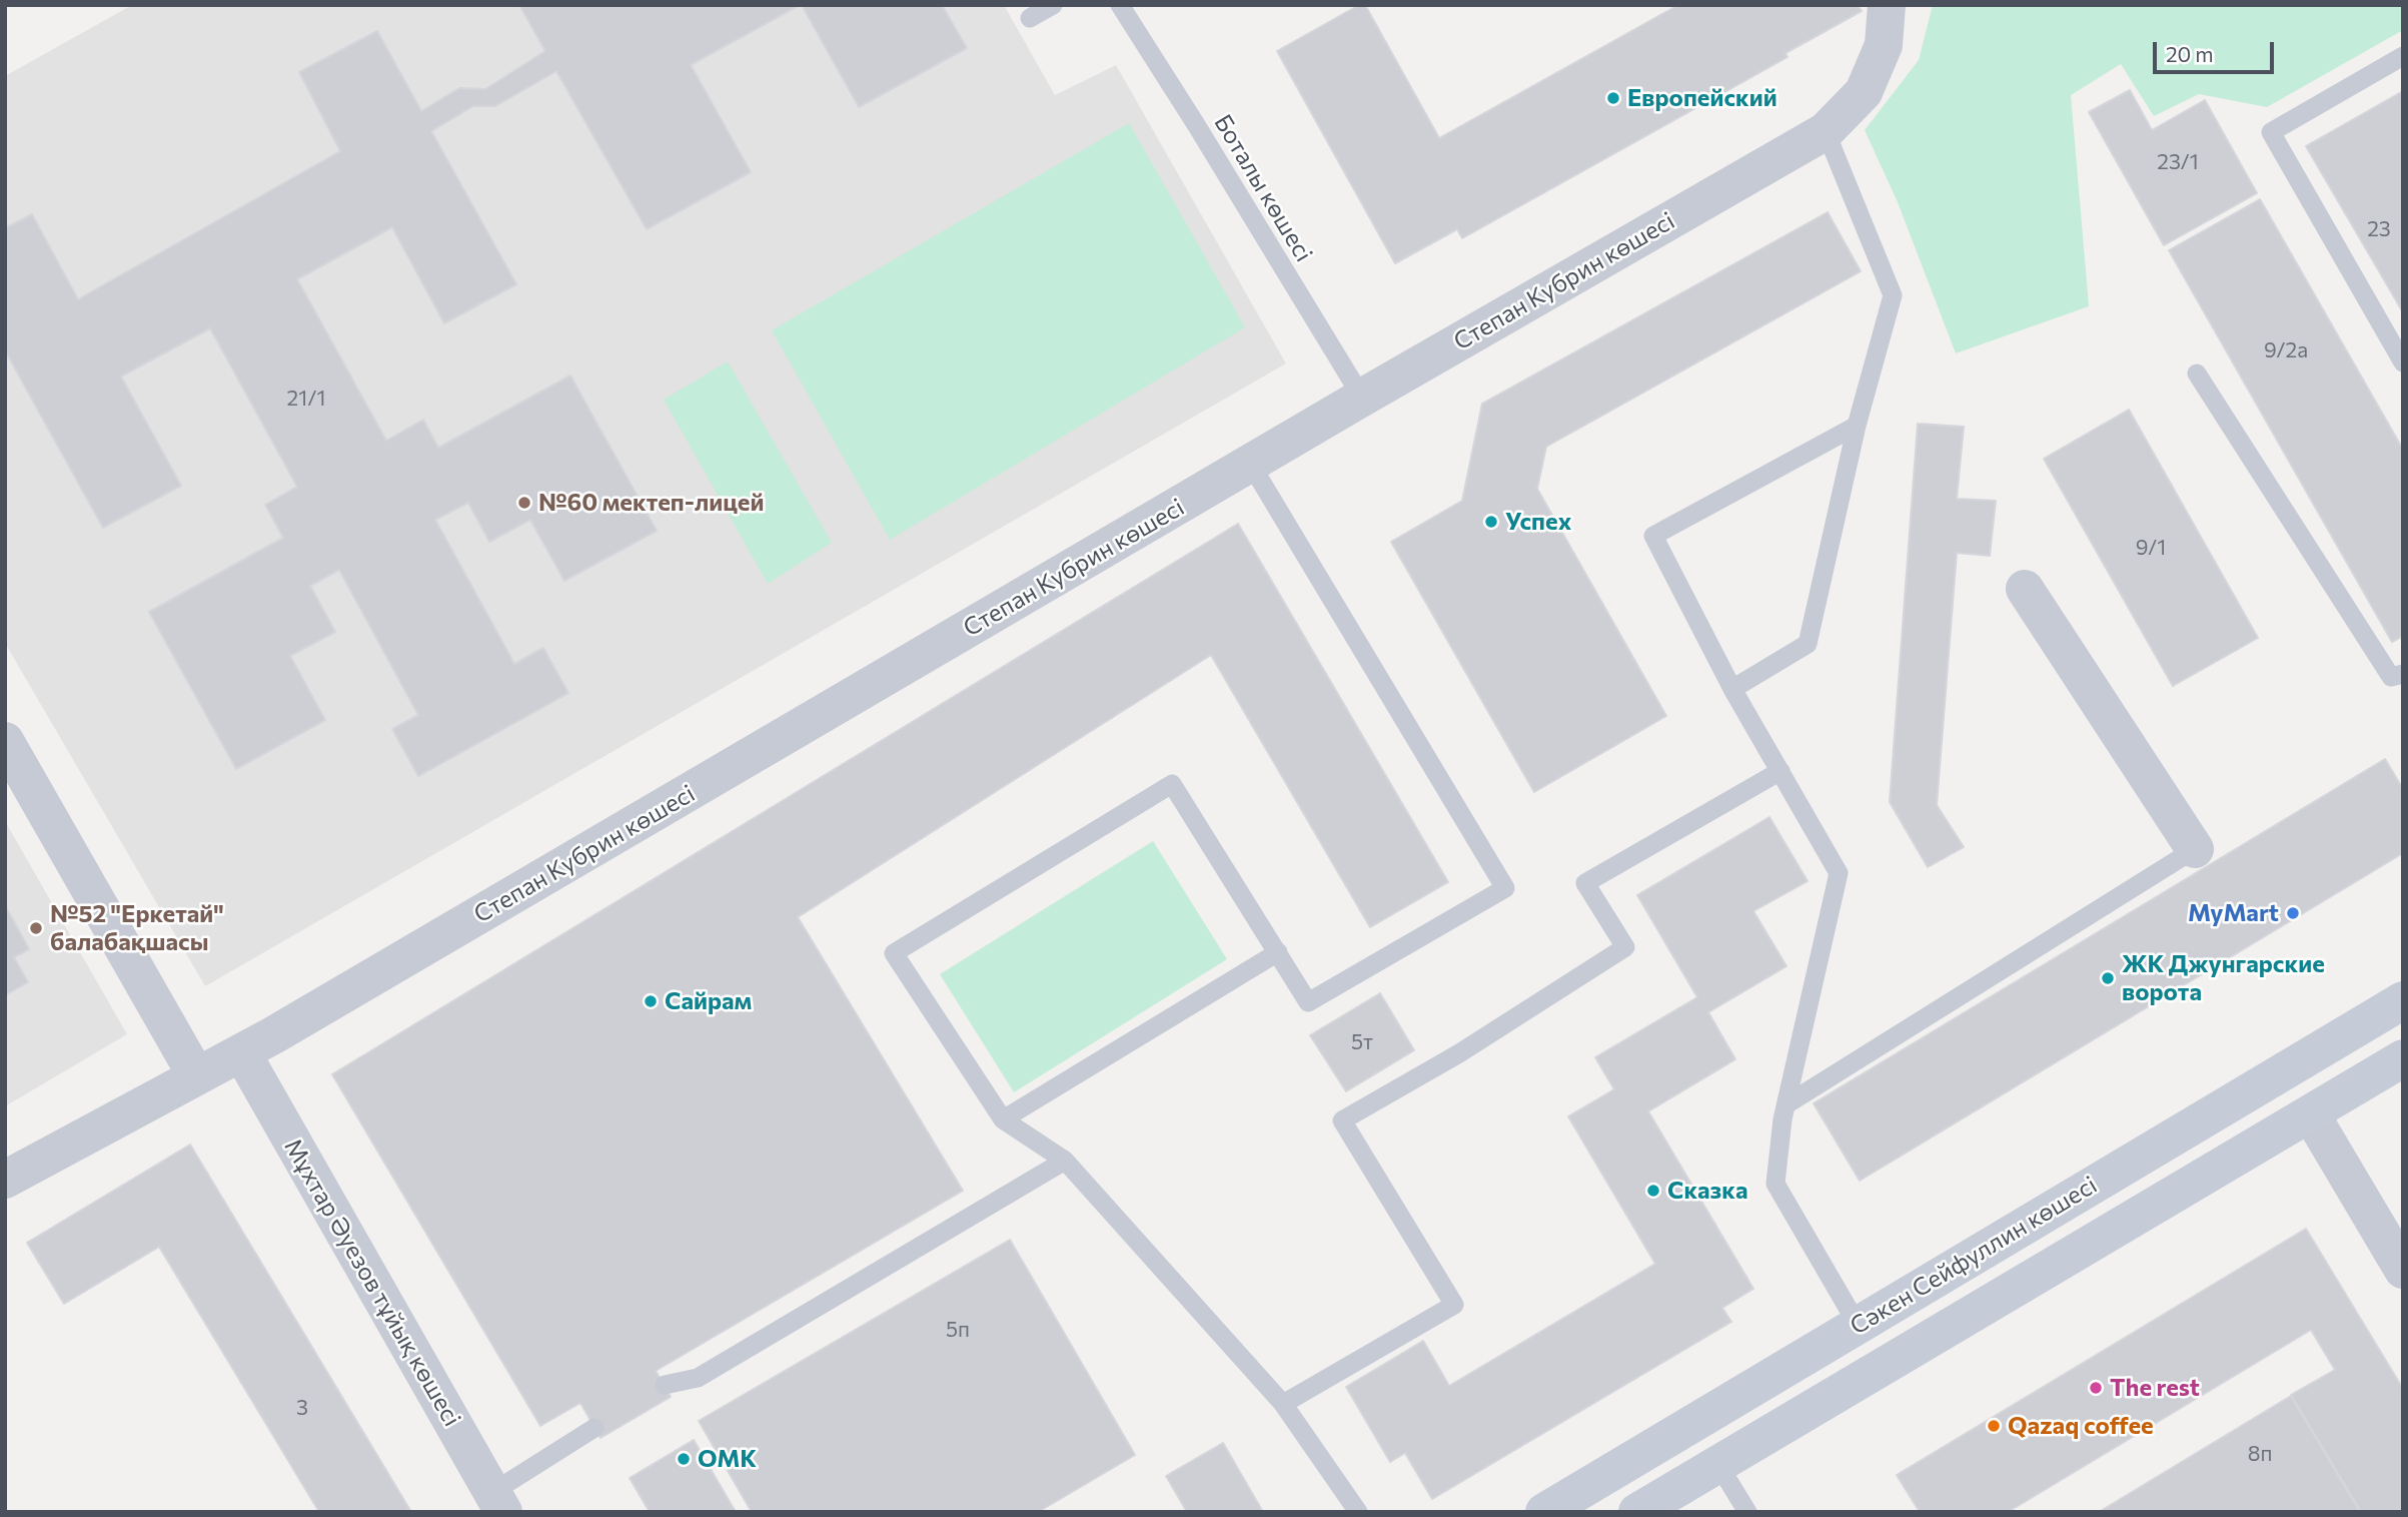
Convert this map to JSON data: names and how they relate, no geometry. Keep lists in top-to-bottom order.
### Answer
{
  "streets": {
    "main road": ["Сәкен Сейфуллин көшесі"],
    "street": ["Степан Кубрин көшесі", "Мұхтар Әуезов тұйық көшесі"],
    "lane": ["Боталы көшесі"]
  },
  "crossings": [
    ["Боталы көшесі", "Степан Кубрин көшесі"],
    ["Степан Кубрин көшесі", "Мұхтар Әуезов тұйық көшесі"]
  ],
  "places": [
    "Европейский",
    "№60 мектеп-лицей",
    "Успех",
    "MyMart",
    "№52 \"Еркетай\" балабақшасы",
    "ЖК Джунгарские ворота",
    "Сайрам",
    "Сказка",
    "The rest",
    "Qazaq coffee",
    "ОМК"
  ],
  "house_numbers": [
    "23/1",
    "23",
    "9/2а",
    "21/1",
    "9/1",
    "5т",
    "5п",
    "3",
    "8п"
  ],
  "scale_bar": "20 m"
}
